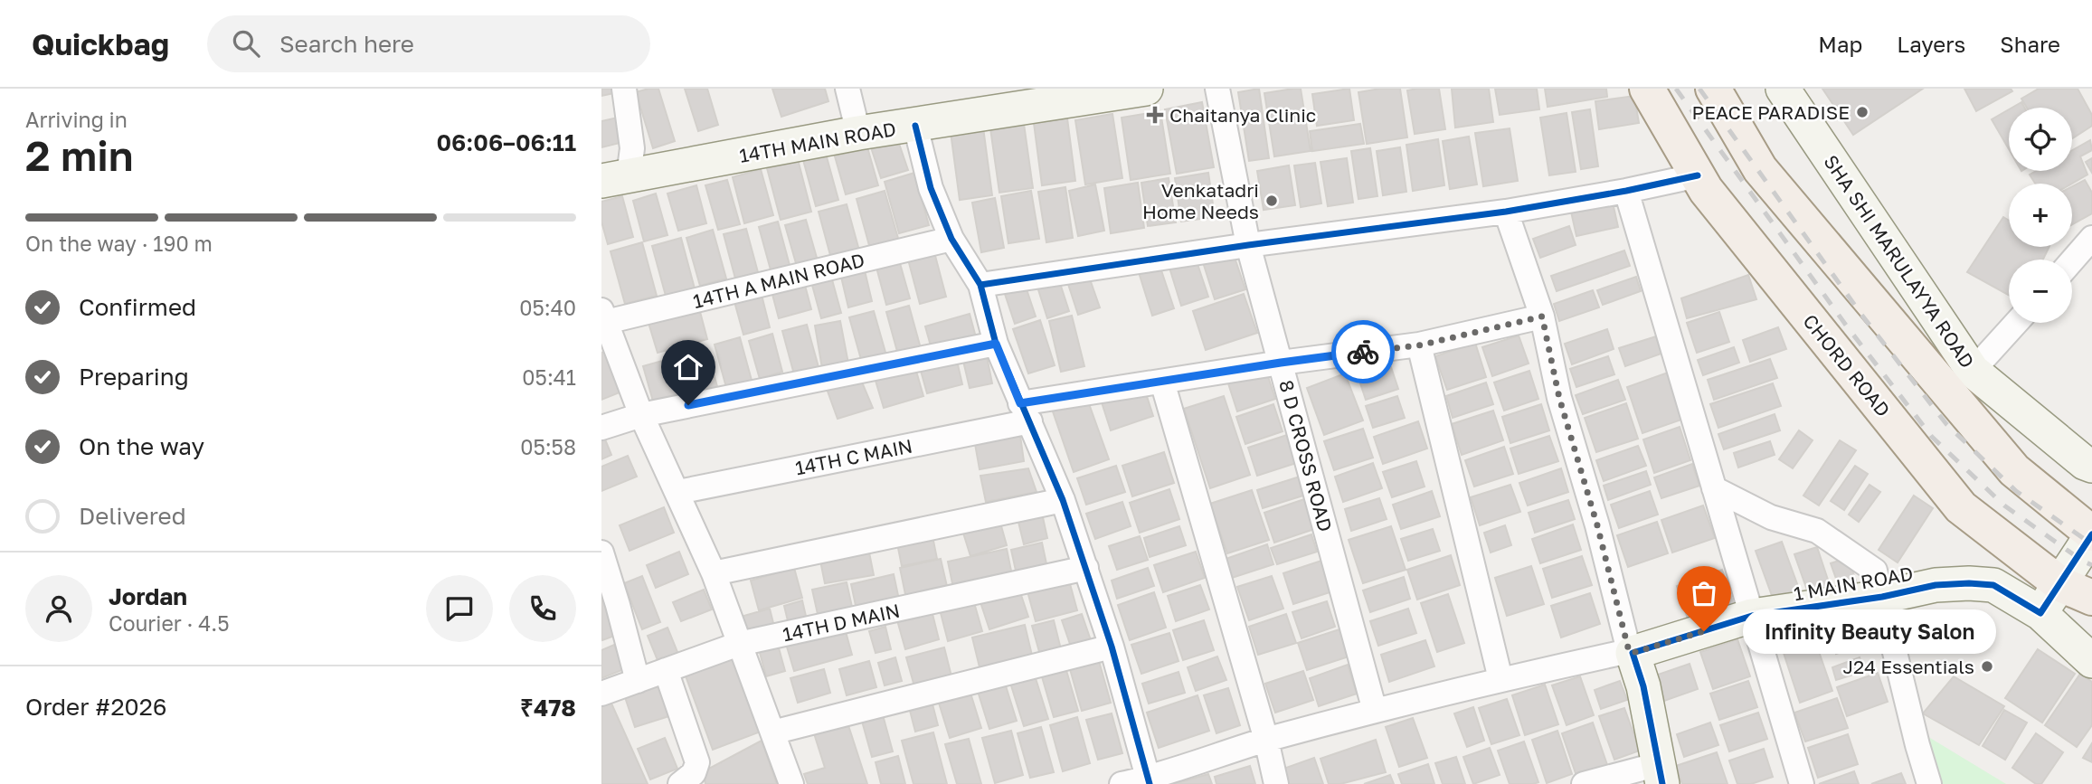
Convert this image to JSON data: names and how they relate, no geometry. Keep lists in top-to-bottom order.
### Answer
{
  "streets": {
    "main road": ["CHORD ROAD"],
    "street": [
      "14TH MAIN ROAD",
      "SHA SHI MARULAYYA ROAD",
      "14TH A MAIN ROAD",
      "8 D CROSS ROAD",
      "14TH C MAIN",
      "1 MAIN ROAD",
      "14TH D MAIN"
    ]
  },
  "crossings": [
    ["8 D CROSS ROAD", "14TH C MAIN"]
  ],
  "places": {
    "other": [
      "PEACE PARADISE",
      "Venkatadri Home Needs",
      "Infinity Beauty Salon",
      "J24 Essentials"
    ],
    "health": ["Chaitanya Clinic"]
  },
  "page": {
    "header": "Quickbag",
    "search": "Search here",
    "nav": ["Map", "Layers", "Share"],
    "heading": ["2 min", "Arriving in", "06:06–06:11"],
    "panel": [
      "Jordan",
      "Courier · 4.5",
      "Order #2026",
      "₹478"
    ],
    "map_buttons": ["+", "−"],
    "bar": "On the way · 190 m",
    "list": [
      ["Confirmed", "05:40"],
      ["Preparing", "05:41"],
      ["On the way", "05:58"],
      "Delivered"
    ],
    "bubble": "Infinity Beauty Salon"
  }
}
